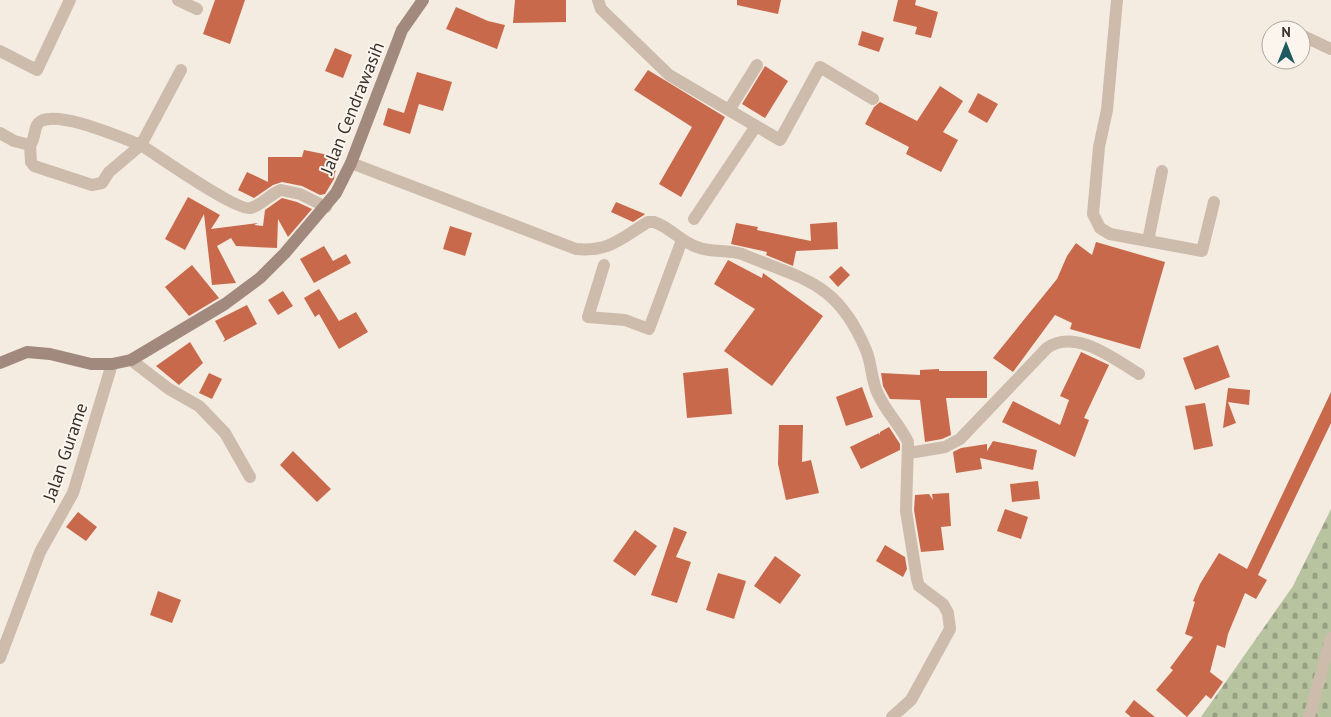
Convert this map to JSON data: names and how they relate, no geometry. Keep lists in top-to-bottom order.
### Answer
{
  "streets": {
    "street": ["Jalan Cendrawasih", "Jalan Gurame"]
  },
  "crossings": [
    ["Jalan Cendrawasih", "Jalan Gurame"]
  ],
  "north": "top"
}
